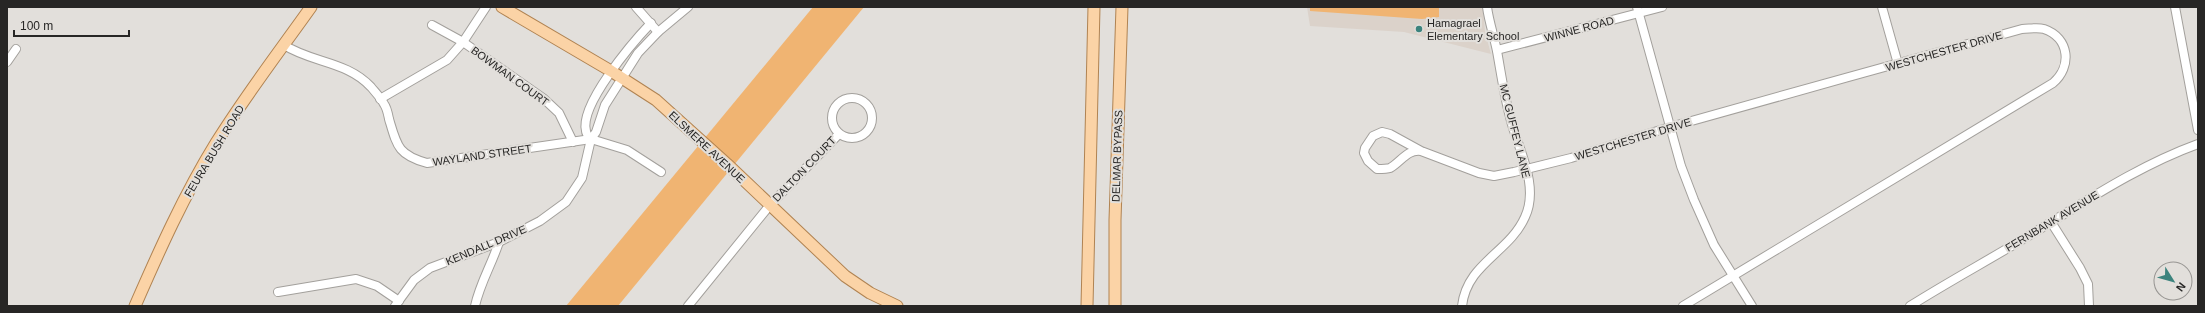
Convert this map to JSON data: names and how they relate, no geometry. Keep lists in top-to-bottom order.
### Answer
{
  "streets": {
    "main road": ["ELSMERE AVENUE", "FEURA BUSH ROAD", "DELMAR BYPASS"],
    "street": [
      "WINNE ROAD",
      "WESTCHESTER DRIVE",
      "BOWMAN COURT",
      "MC GUFFEY LANE",
      "WAYLAND STREET",
      "DALTON COURT",
      "FERNBANK AVENUE",
      "KENDALL DRIVE"
    ]
  },
  "crossings": [
    ["WINNE ROAD", "MC GUFFEY LANE"],
    ["WESTCHESTER DRIVE", "MC GUFFEY LANE"],
    ["BOWMAN COURT", "WAYLAND STREET"],
    ["ELSMERE AVENUE", "DALTON COURT"],
    ["ELSMERE AVENUE", "KENDALL DRIVE"],
    ["FEURA BUSH ROAD", "WAYLAND STREET"],
    ["WAYLAND STREET", "KENDALL DRIVE"]
  ],
  "places": ["Hamagrael Elementary School"],
  "scale_bar": "100 m",
  "north": "bottom right"
}
